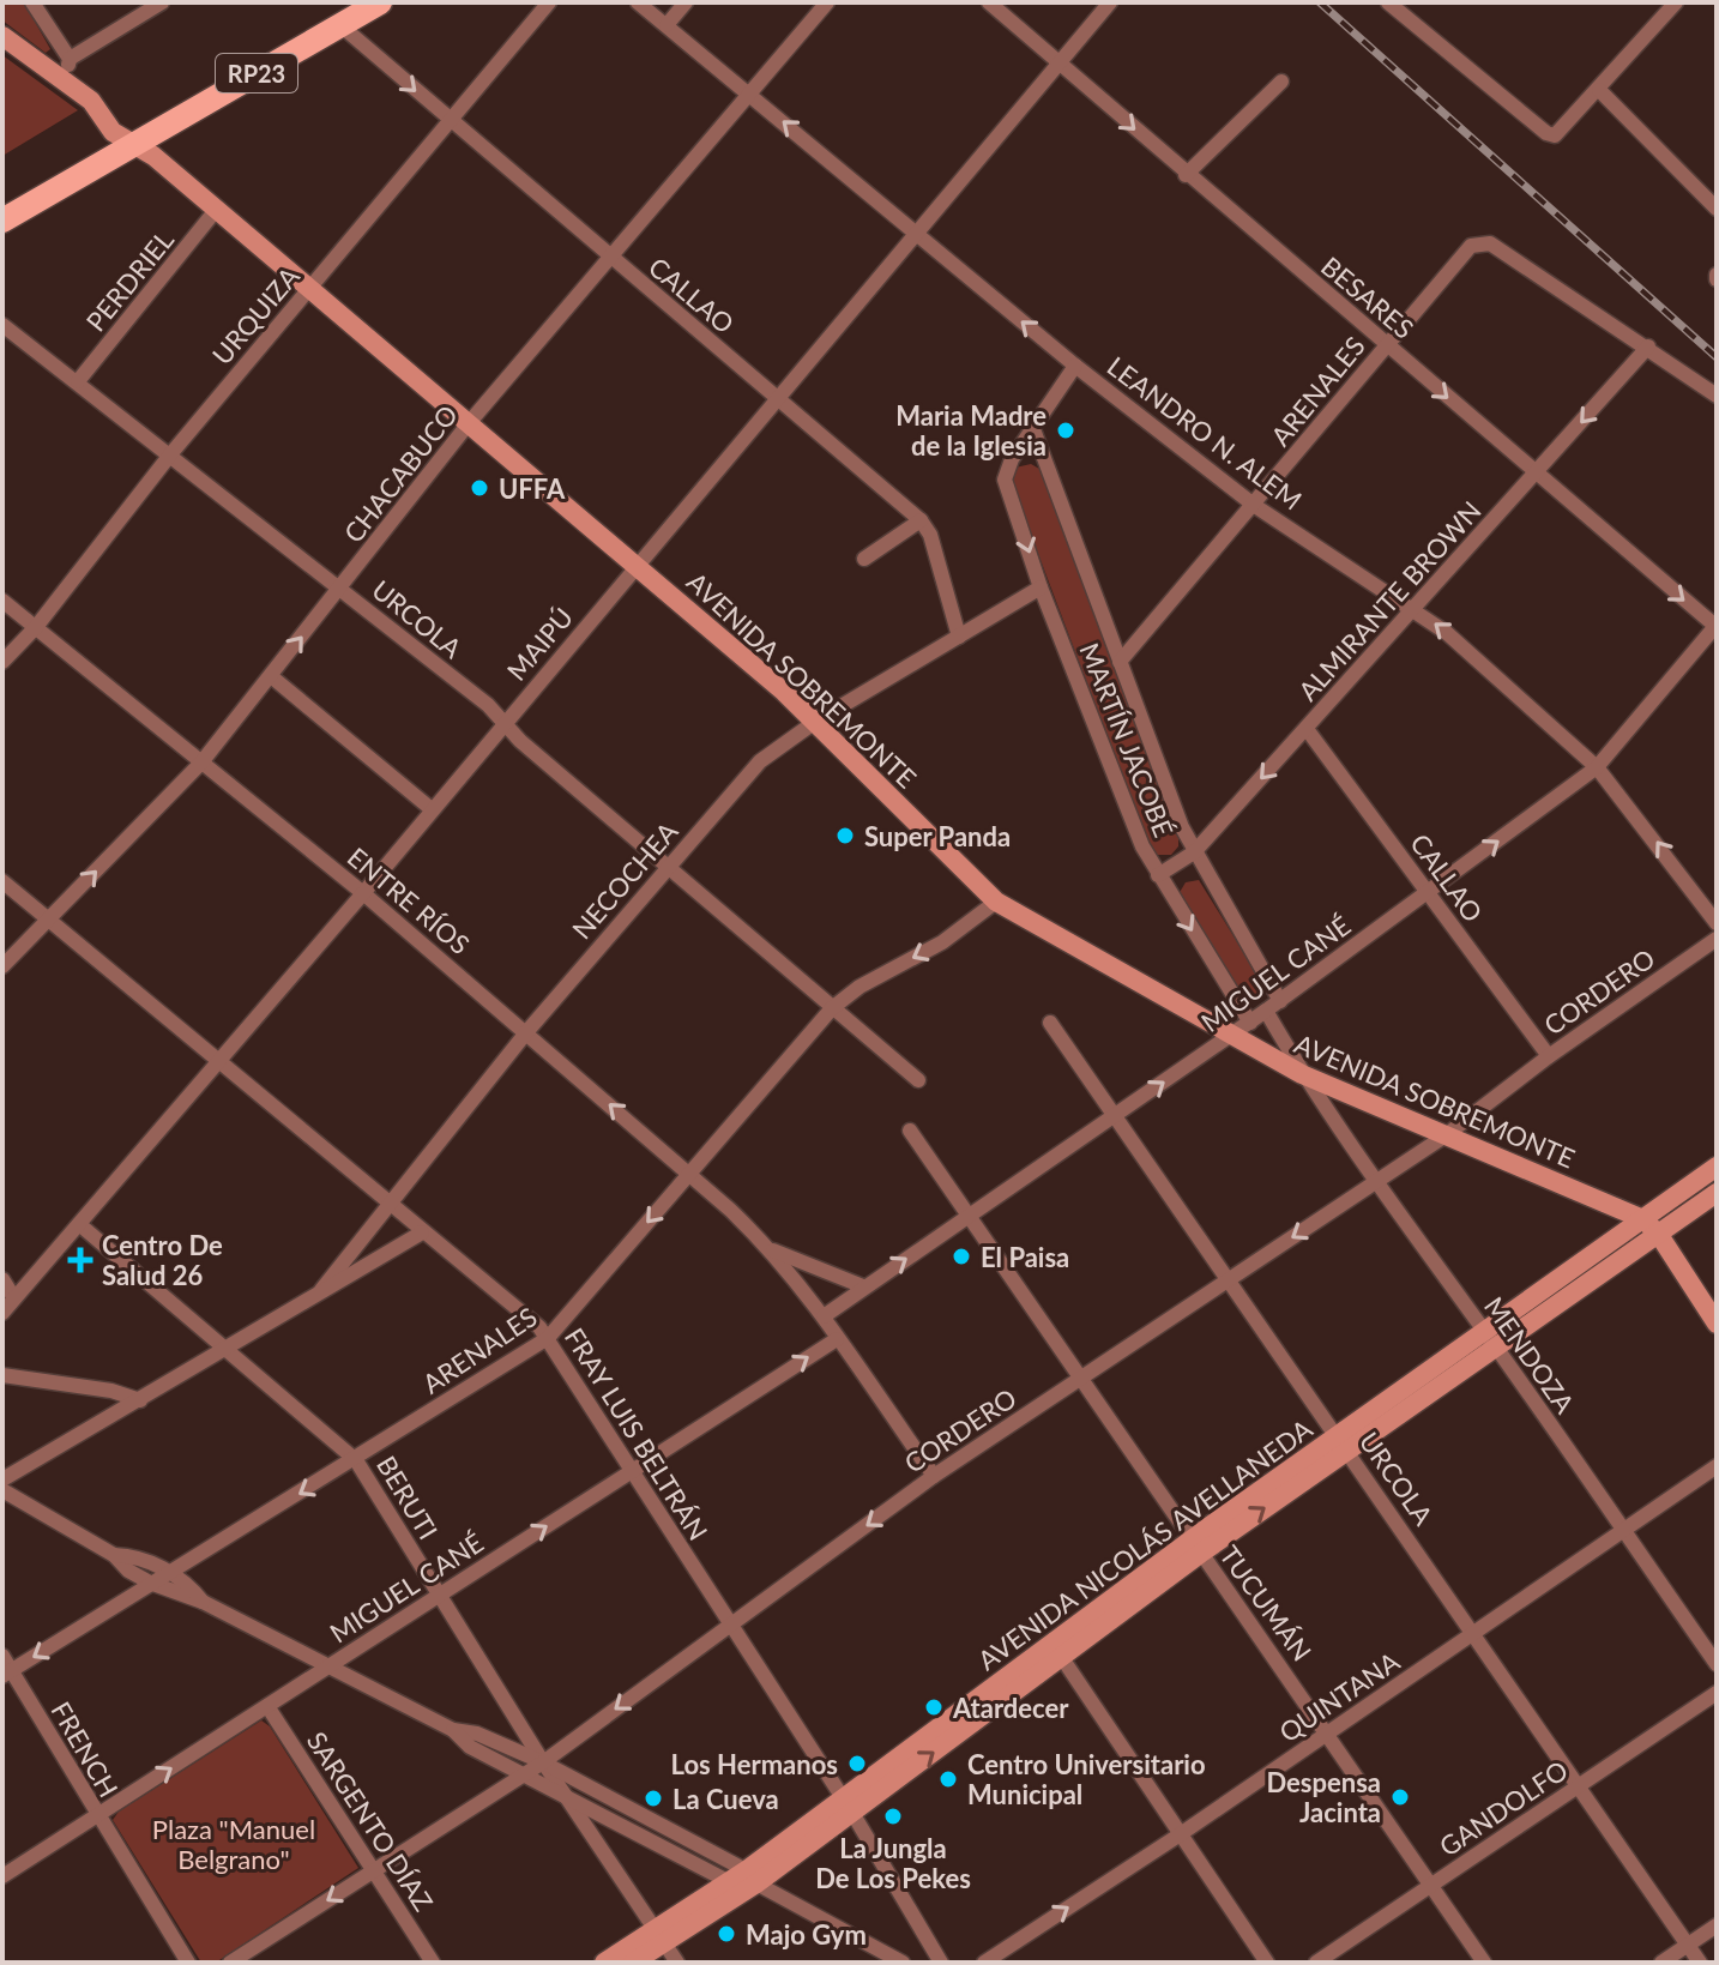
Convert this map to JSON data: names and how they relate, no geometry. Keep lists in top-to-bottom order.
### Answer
{
  "streets": {
    "main road": ["RP23", "AVENIDA SOBREMONTE", "AVENIDA NICOLÁS AVELLANEDA"],
    "street": [
      "PERDRIEL",
      "CALLAO",
      "BESARES",
      "URQUIZA",
      "ARENALES",
      "LEANDRO N. ALEM",
      "CHACABUCO",
      "ALMIRANTE BROWN",
      "URCOLA",
      "MAIPÚ",
      "MARTÍN JACOBÉ",
      "NECOCHEA",
      "ENTRE RÍOS",
      "MIGUEL CANÉ",
      "CORDERO",
      "MENDOZA",
      "FRAY LUIS BELTRÁN",
      "BERUTI",
      "TUCUMÁN",
      "QUINTANA",
      "FRENCH",
      "GANDOLFO",
      "SARGENTO DÍAZ"
    ]
  },
  "crossings": [
    ["RP23", "CALLAO"],
    ["RP23", "AVENIDA SOBREMONTE"],
    ["PERDRIEL", "URCOLA"],
    ["PERDRIEL", "AVENIDA SOBREMONTE"],
    ["CALLAO", "URQUIZA"],
    ["CALLAO", "CHACABUCO"],
    ["CALLAO", "ALMIRANTE BROWN"],
    ["CALLAO", "MAIPÚ"],
    ["CALLAO", "NECOCHEA"],
    ["CALLAO", "MIGUEL CANÉ"],
    ["CALLAO", "CORDERO"],
    ["BESARES", "ARENALES"],
    ["BESARES", "ALMIRANTE BROWN"],
    ["BESARES", "MAIPÚ"],
    ["BESARES", "MIGUEL CANÉ"],
    ["URQUIZA", "URCOLA"],
    ["URQUIZA", "AVENIDA SOBREMONTE"],
    ["URQUIZA", "ENTRE RÍOS"],
    ["ARENALES", "LEANDRO N. ALEM"],
    ["ARENALES", "ALMIRANTE BROWN"],
    ["ARENALES", "URCOLA"],
    ["ARENALES", "AVENIDA SOBREMONTE"],
    ["ARENALES", "MARTÍN JACOBÉ"],
    ["ARENALES", "ENTRE RÍOS"],
    ["ARENALES", "FRAY LUIS BELTRÁN"],
    ["ARENALES", "BERUTI"],
    ["ARENALES", "FRENCH"],
    ["LEANDRO N. ALEM", "CHACABUCO"],
    ["LEANDRO N. ALEM", "ALMIRANTE BROWN"],
    ["LEANDRO N. ALEM", "MAIPÚ"],
    ["LEANDRO N. ALEM", "MIGUEL CANÉ"],
    ["CHACABUCO", "URCOLA"],
    ["CHACABUCO", "AVENIDA SOBREMONTE"],
    ["CHACABUCO", "ENTRE RÍOS"],
    ["CHACABUCO", "FRAY LUIS BELTRÁN"],
    ["ALMIRANTE BROWN", "MARTÍN JACOBÉ"],
    ["URCOLA", "MAIPÚ"],
    ["URCOLA", "NECOCHEA"],
    ["URCOLA", "MIGUEL CANÉ"],
    ["URCOLA", "CORDERO"],
    ["URCOLA", "AVENIDA NICOLÁS AVELLANEDA"],
    ["URCOLA", "QUINTANA"],
    ["URCOLA", "GANDOLFO"],
    ["MAIPÚ", "AVENIDA SOBREMONTE"],
    ["MAIPÚ", "ENTRE RÍOS"],
    ["MAIPÚ", "FRAY LUIS BELTRÁN"],
    ["MAIPÚ", "BERUTI"],
    ["AVENIDA SOBREMONTE", "NECOCHEA"],
    ["AVENIDA SOBREMONTE", "MIGUEL CANÉ"],
    ["AVENIDA SOBREMONTE", "CORDERO"],
    ["AVENIDA SOBREMONTE", "MENDOZA"],
    ["AVENIDA SOBREMONTE", "AVENIDA NICOLÁS AVELLANEDA"],
    ["MARTÍN JACOBÉ", "NECOCHEA"],
    ["MARTÍN JACOBÉ", "MIGUEL CANÉ"],
    ["NECOCHEA", "ENTRE RÍOS"],
    ["NECOCHEA", "FRAY LUIS BELTRÁN"],
    ["NECOCHEA", "BERUTI"],
    ["ENTRE RÍOS", "MIGUEL CANÉ"],
    ["ENTRE RÍOS", "CORDERO"],
    ["MIGUEL CANÉ", "MENDOZA"],
    ["MIGUEL CANÉ", "FRAY LUIS BELTRÁN"],
    ["MIGUEL CANÉ", "BERUTI"],
    ["MIGUEL CANÉ", "TUCUMÁN"],
    ["MIGUEL CANÉ", "FRENCH"],
    ["MIGUEL CANÉ", "SARGENTO DÍAZ"],
    ["CORDERO", "MENDOZA"],
    ["CORDERO", "FRAY LUIS BELTRÁN"],
    ["CORDERO", "BERUTI"],
    ["CORDERO", "TUCUMÁN"],
    ["CORDERO", "SARGENTO DÍAZ"],
    ["MENDOZA", "AVENIDA NICOLÁS AVELLANEDA"],
    ["MENDOZA", "QUINTANA"],
    ["FRAY LUIS BELTRÁN", "AVENIDA NICOLÁS AVELLANEDA"],
    ["BERUTI", "AVENIDA NICOLÁS AVELLANEDA"],
    ["AVENIDA NICOLÁS AVELLANEDA", "TUCUMÁN"],
    ["TUCUMÁN", "QUINTANA"],
    ["TUCUMÁN", "GANDOLFO"]
  ],
  "one_way": [
    "BESARES",
    "ARENALES",
    "LEANDRO N. ALEM",
    "ALMIRANTE BROWN",
    "MIGUEL CANÉ",
    "CORDERO"
  ],
  "parks": ["Plaza \"Manuel Belgrano\""],
  "places": {
    "other": [
      "Maria Madre de la Iglesia",
      "UFFA",
      "Super Panda",
      "El Paisa",
      "Atardecer",
      "Los Hermanos",
      "Centro Universitario Municipal",
      "Despensa Jacinta",
      "La Cueva",
      "La Jungla De Los Pekes",
      "Majo Gym"
    ],
    "health": ["Centro De Salud 26"]
  }
}
